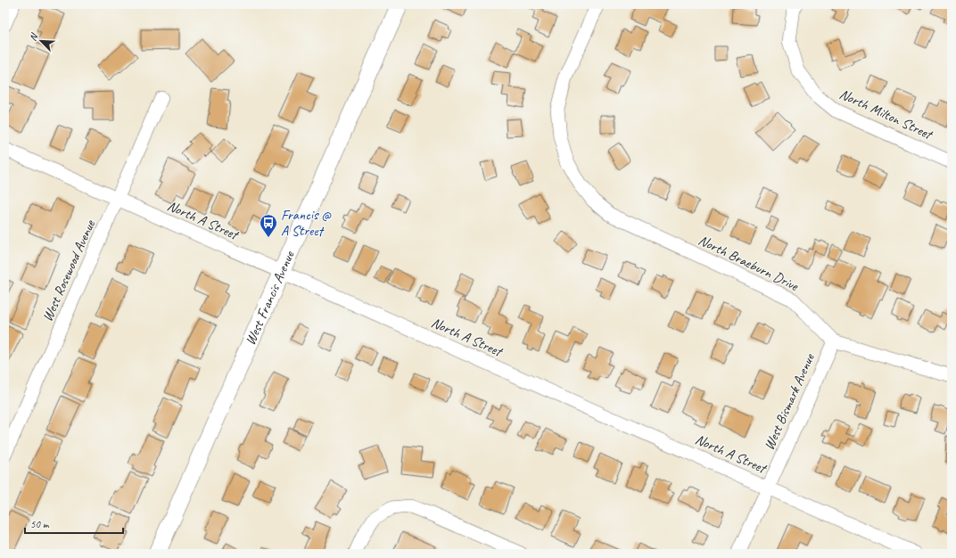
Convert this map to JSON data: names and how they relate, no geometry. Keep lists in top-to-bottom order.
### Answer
{
  "streets": {
    "main road": ["West Francis Avenue"],
    "street": [
      "North Milton Street",
      "North A Street",
      "North Braeburn Drive",
      "West Rosewood Avenue",
      "West Bismark Avenue"
    ]
  },
  "crossings": [
    ["North A Street", "West Rosewood Avenue"],
    ["North A Street", "West Francis Avenue"],
    ["North A Street", "West Bismark Avenue"],
    ["North Braeburn Drive", "West Bismark Avenue"]
  ],
  "places": {
    "bus stop": ["Francis @ A Street"]
  },
  "scale_bar": "50 m",
  "north": "top left"
}
